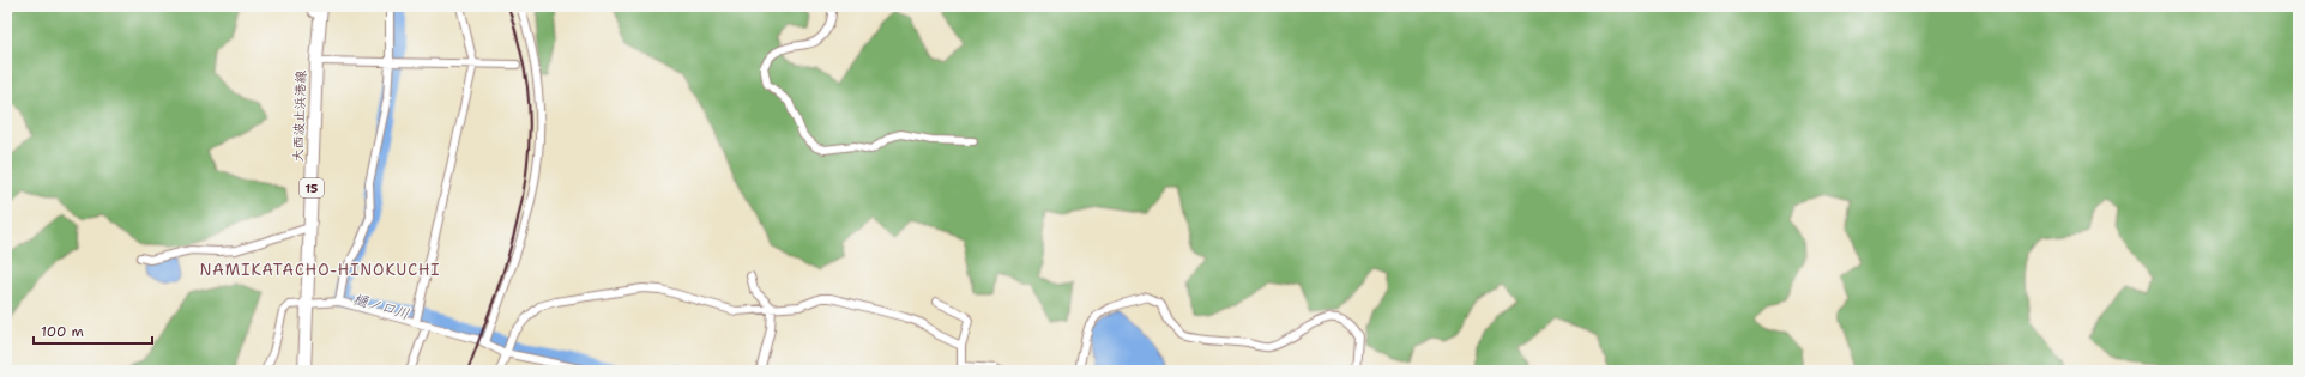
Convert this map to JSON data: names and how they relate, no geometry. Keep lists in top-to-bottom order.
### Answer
{
  "streets": {
    "main road": ["大西波止浜港線", "15"]
  },
  "districts": ["NAMIKATACHO-HINOKUCHI"],
  "water": ["樋ノ口川"],
  "scale_bar": "100 m"
}
